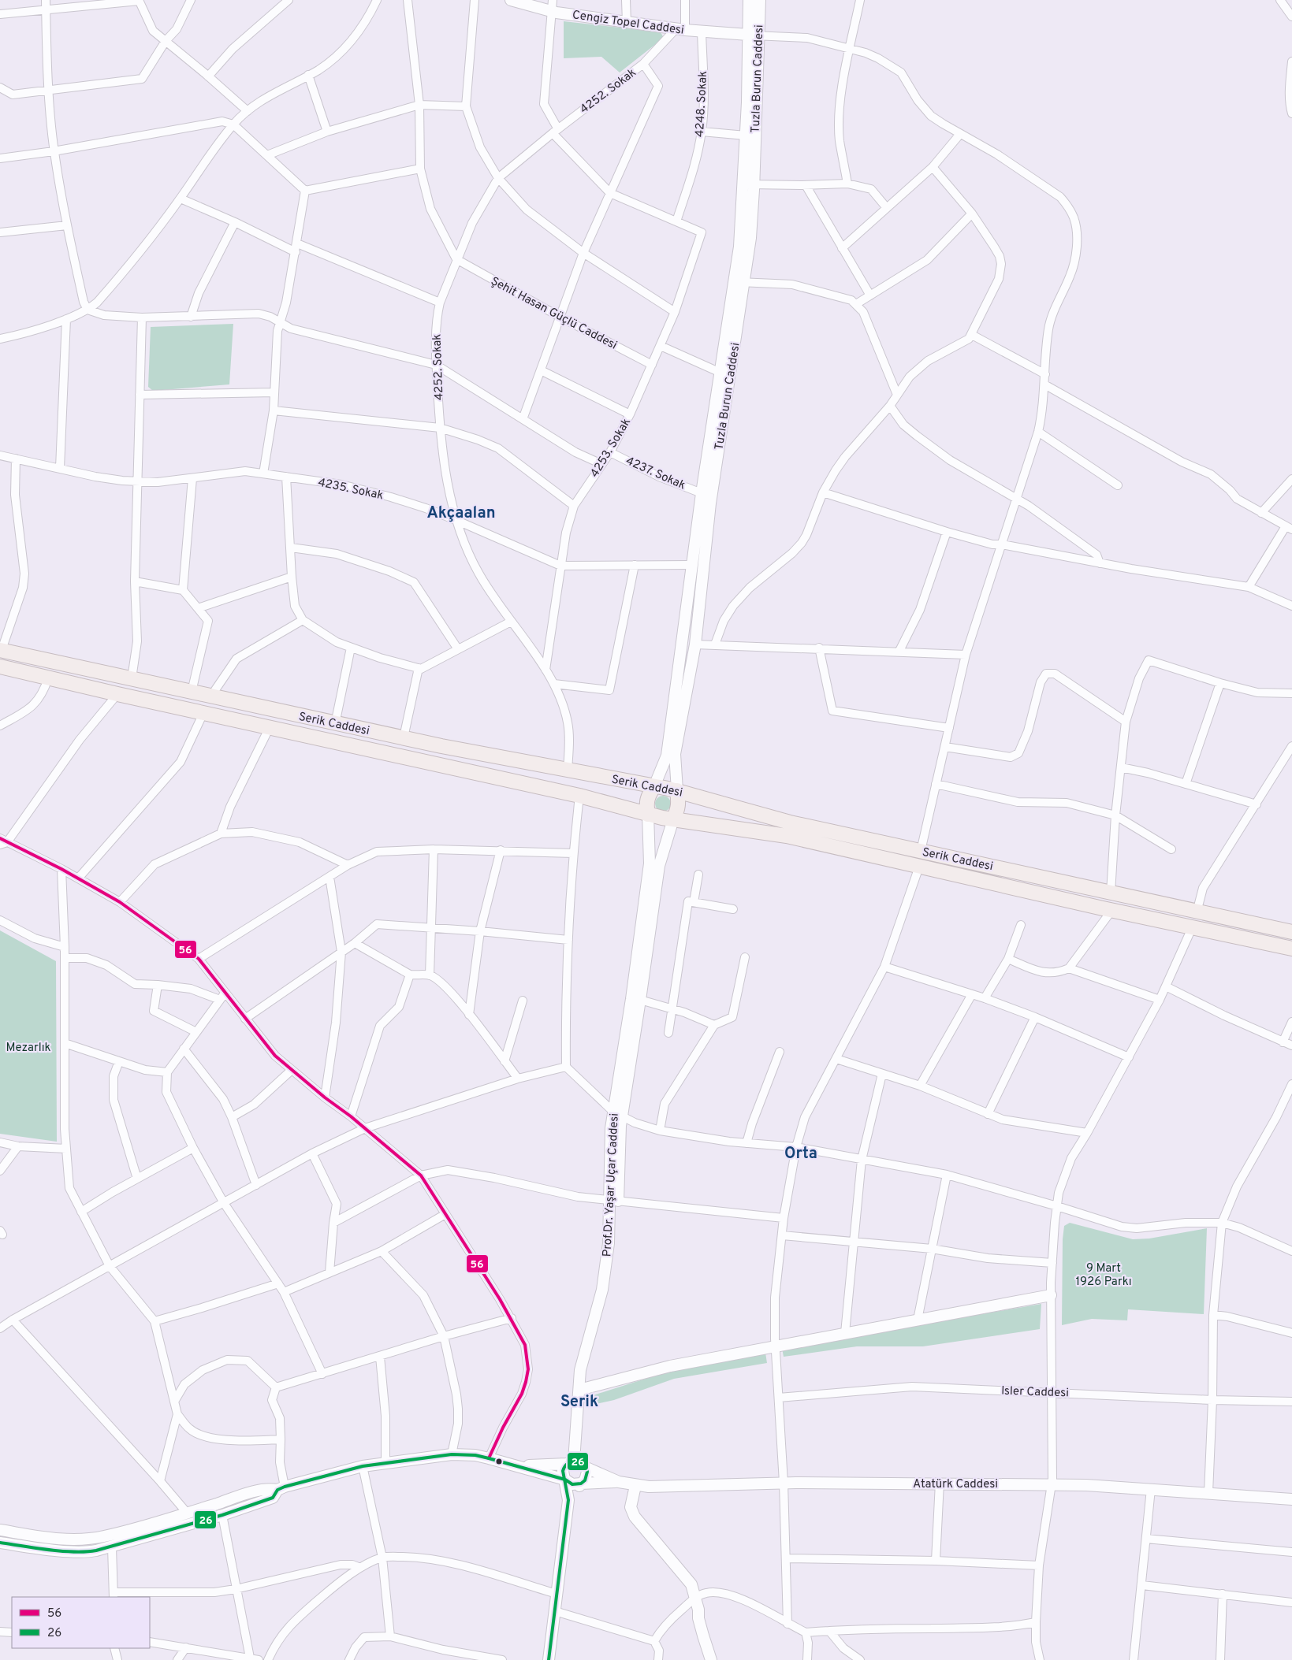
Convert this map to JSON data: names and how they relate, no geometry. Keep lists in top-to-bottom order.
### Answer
{
  "streets": {
    "highway": ["Serik Caddesi"],
    "main road": [
      "Cengiz Topel Caddesi",
      "Tuzla Burun Caddesi",
      "Prof.Dr. Yaşar Uçar Caddesi",
      "Atatürk Caddesi"
    ],
    "street": [
      "4252. Sokak",
      "4248. Sokak",
      "Şehit Hasan Güçlü Caddesi",
      "4253. Sokak",
      "4237. Sokak",
      "4235. Sokak",
      "Isler Caddesi"
    ]
  },
  "crossings": [
    ["Cengiz Topel Caddesi", "Tuzla Burun Caddesi"],
    ["Cengiz Topel Caddesi", "4252. Sokak"],
    ["Cengiz Topel Caddesi", "4248. Sokak"],
    ["Tuzla Burun Caddesi", "4237. Sokak"],
    ["Tuzla Burun Caddesi", "4235. Sokak"],
    ["Tuzla Burun Caddesi", "Serik Caddesi"],
    ["Tuzla Burun Caddesi", "Prof.Dr. Yaşar Uçar Caddesi"],
    ["4252. Sokak", "Şehit Hasan Güçlü Caddesi"],
    ["4252. Sokak", "4253. Sokak"],
    ["4252. Sokak", "4235. Sokak"],
    ["4252. Sokak", "Serik Caddesi"],
    ["4248. Sokak", "4253. Sokak"],
    ["Şehit Hasan Güçlü Caddesi", "4253. Sokak"],
    ["4253. Sokak", "4237. Sokak"],
    ["4253. Sokak", "4235. Sokak"],
    ["Serik Caddesi", "Prof.Dr. Yaşar Uçar Caddesi"],
    ["Prof.Dr. Yaşar Uçar Caddesi", "Atatürk Caddesi"]
  ],
  "districts": ["Akçaalan", "Orta", "Serik"],
  "parks": ["Mezarlık", "9 Mart 1926 Parkı"],
  "lines": ["transit line 56", "transit line 26"],
  "legend": ["56", "26"]
}
